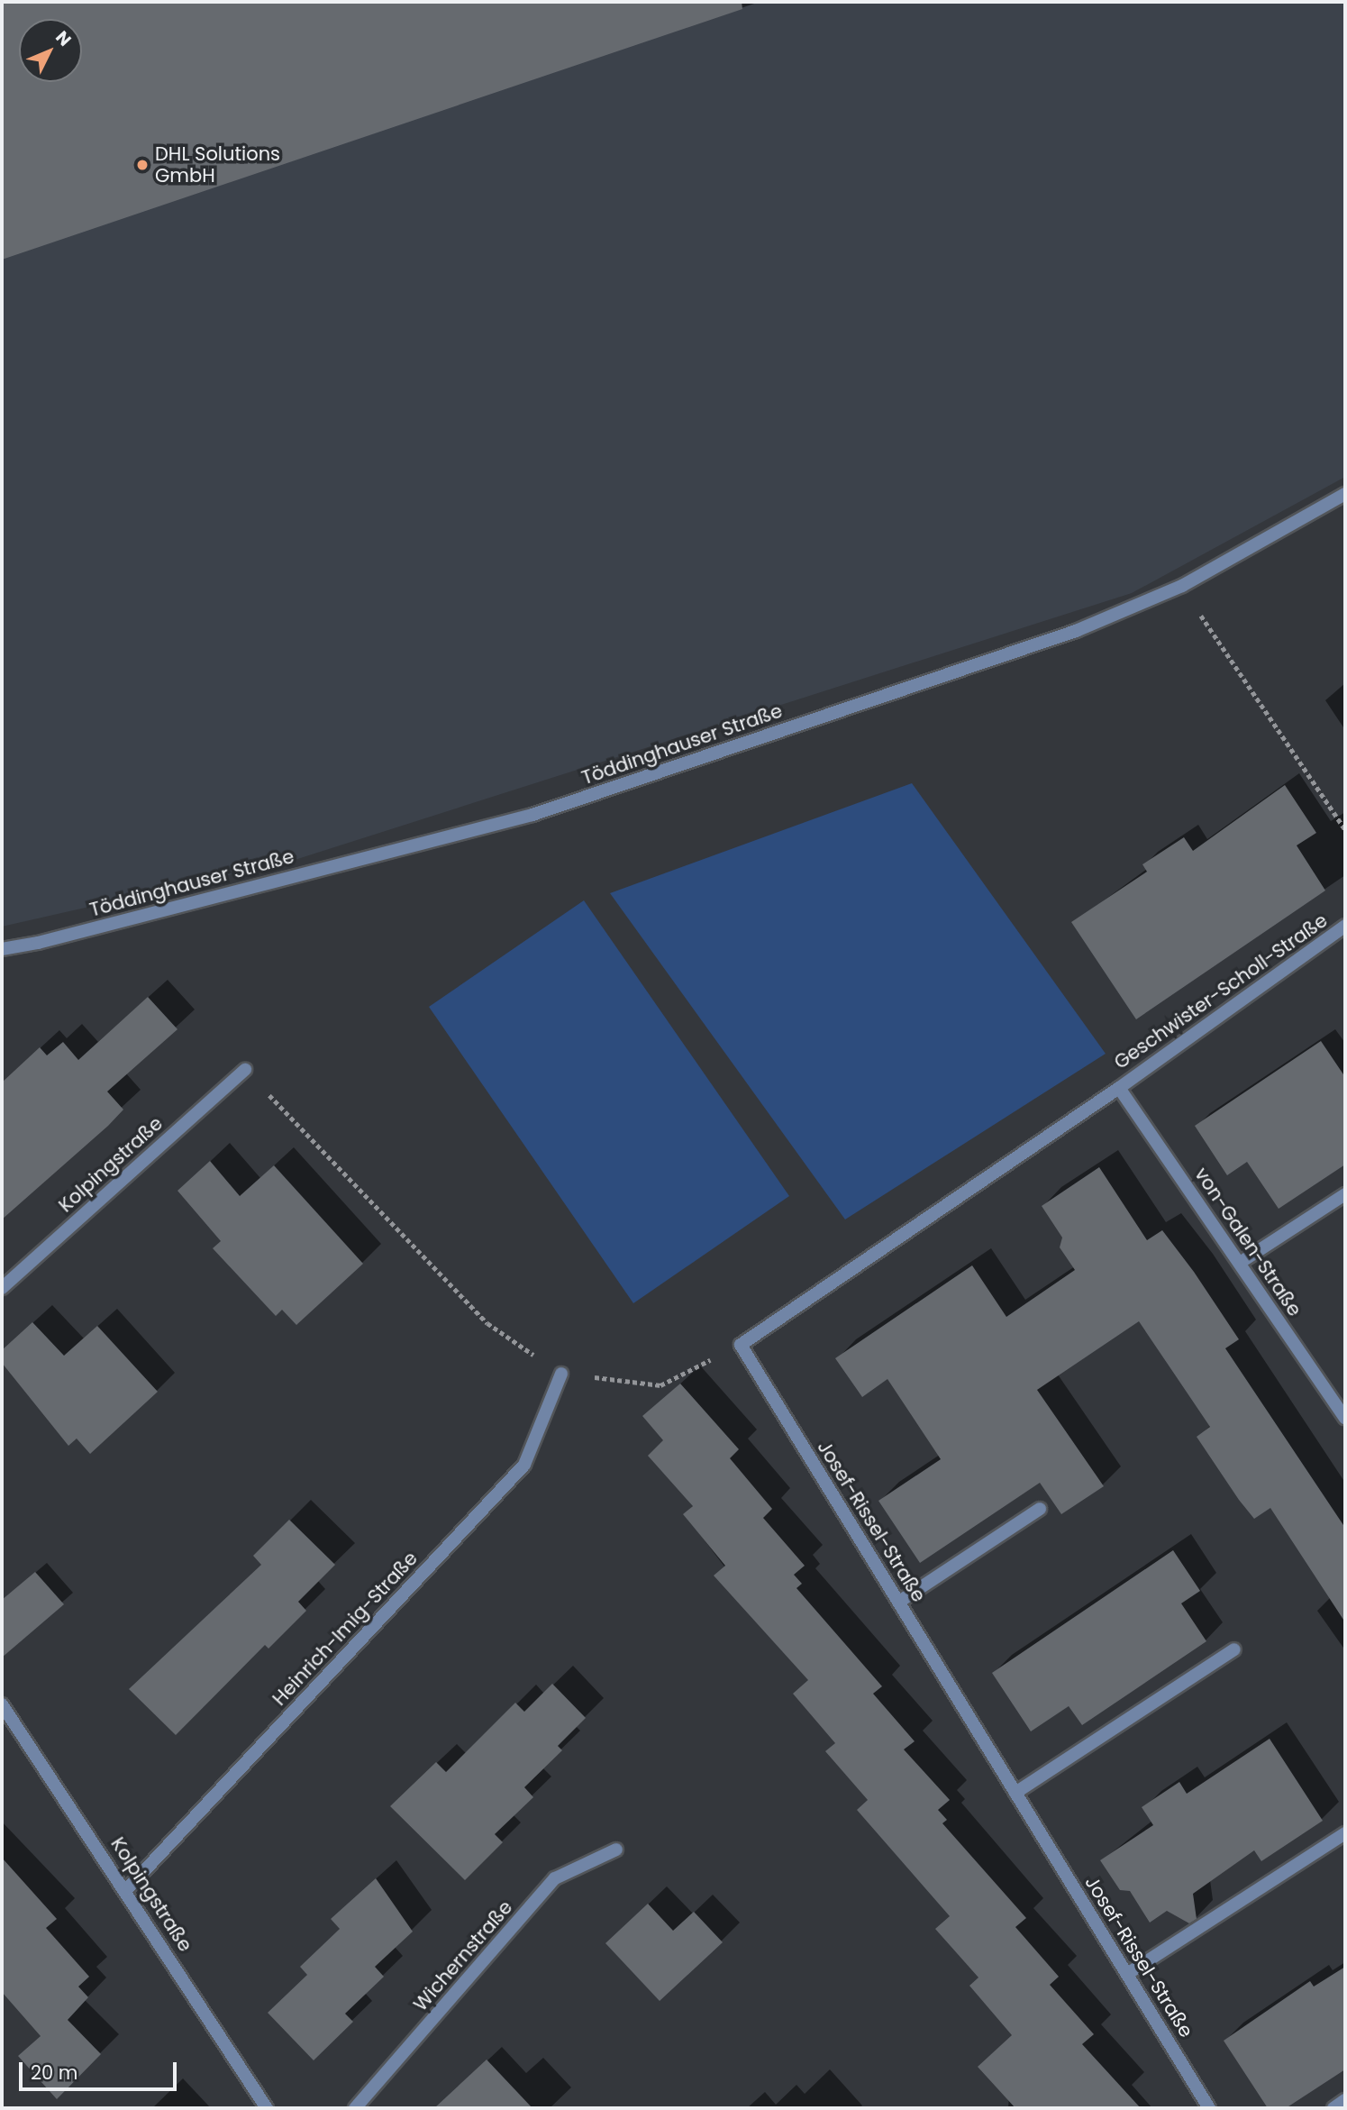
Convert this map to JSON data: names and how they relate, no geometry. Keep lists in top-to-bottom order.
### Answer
{
  "streets": {
    "street": [
      "Töddinghauser Straße",
      "Geschwister-Scholl-Straße",
      "Kolpingstraße",
      "von-Galen-Straße",
      "Josef-Rissel-Straße",
      "Heinrich-Imig-Straße",
      "Wichernstraße"
    ]
  },
  "crossings": [
    ["Geschwister-Scholl-Straße", "von-Galen-Straße"],
    ["Kolpingstraße", "Heinrich-Imig-Straße"]
  ],
  "places": ["DHL Solutions GmbH"],
  "scale_bar": "20 m",
  "north": "top right"
}
